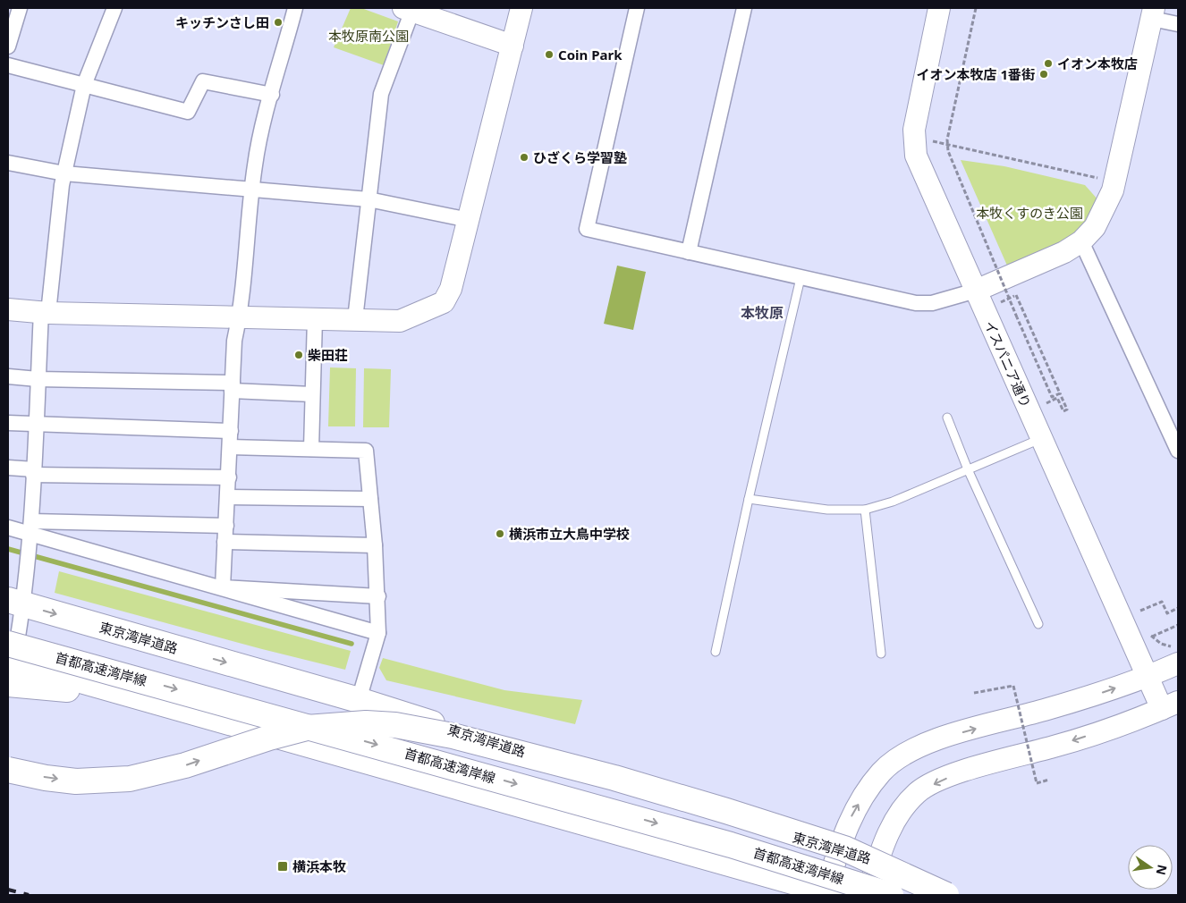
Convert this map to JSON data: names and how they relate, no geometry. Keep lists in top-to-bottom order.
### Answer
{
  "streets": {
    "highway": ["東京湾岸道路", "首都高速湾岸線"],
    "street": ["イスパニア通り"]
  },
  "districts": ["本牧原"],
  "parks": ["本牧原南公園", "本牧くすのき公園"],
  "places": {
    "other": [
      "キッチンさし田",
      "Coin Park",
      "イオン本牧店",
      "イオン本牧店 1番街",
      "ひざくら学習塾",
      "柴田荘",
      "横浜市立大鳥中学校"
    ],
    "transit": ["横浜本牧"]
  },
  "north": "right"
}
